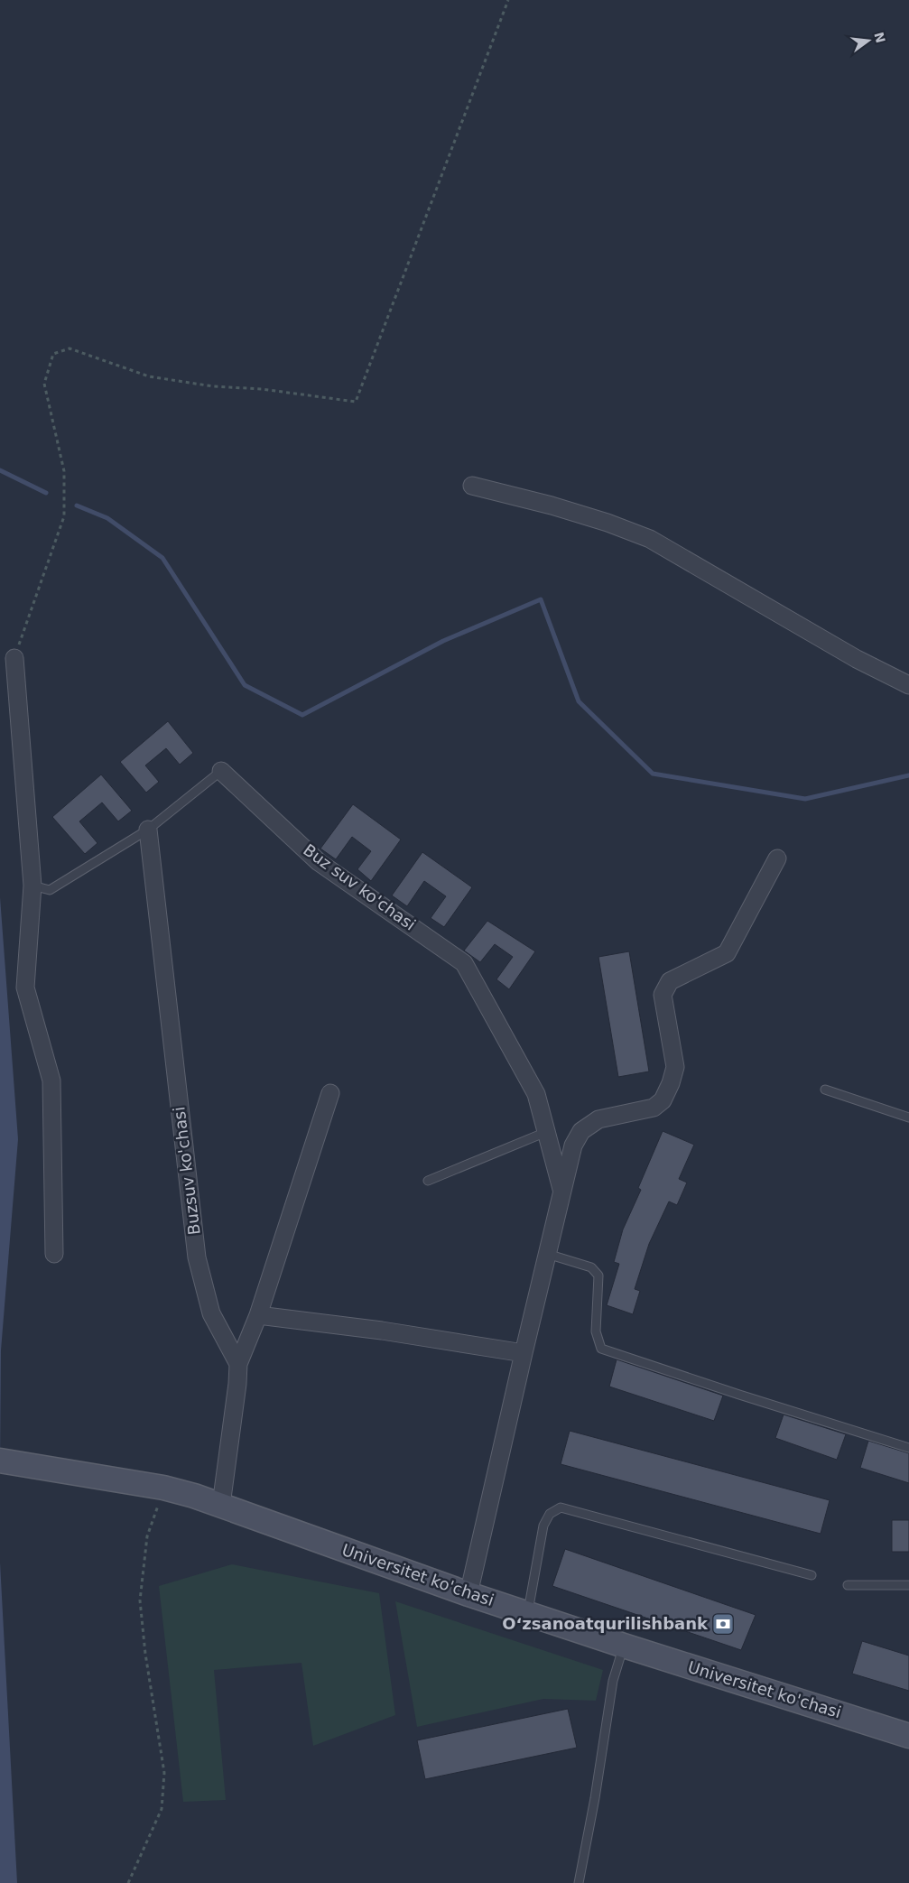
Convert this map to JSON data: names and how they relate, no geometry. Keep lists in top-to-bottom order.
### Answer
{
  "streets": {
    "main road": ["Universitet ko'chasi"],
    "street": ["Buz suv ko'chasi", "Buzsuv ko'chasi"]
  },
  "crossings": [
    ["Buz suv ko'chasi", "Buzsuv ko'chasi"]
  ],
  "places": {
    "bank": ["Oʻzsanoatqurilishbank"]
  },
  "north": "right"
}
